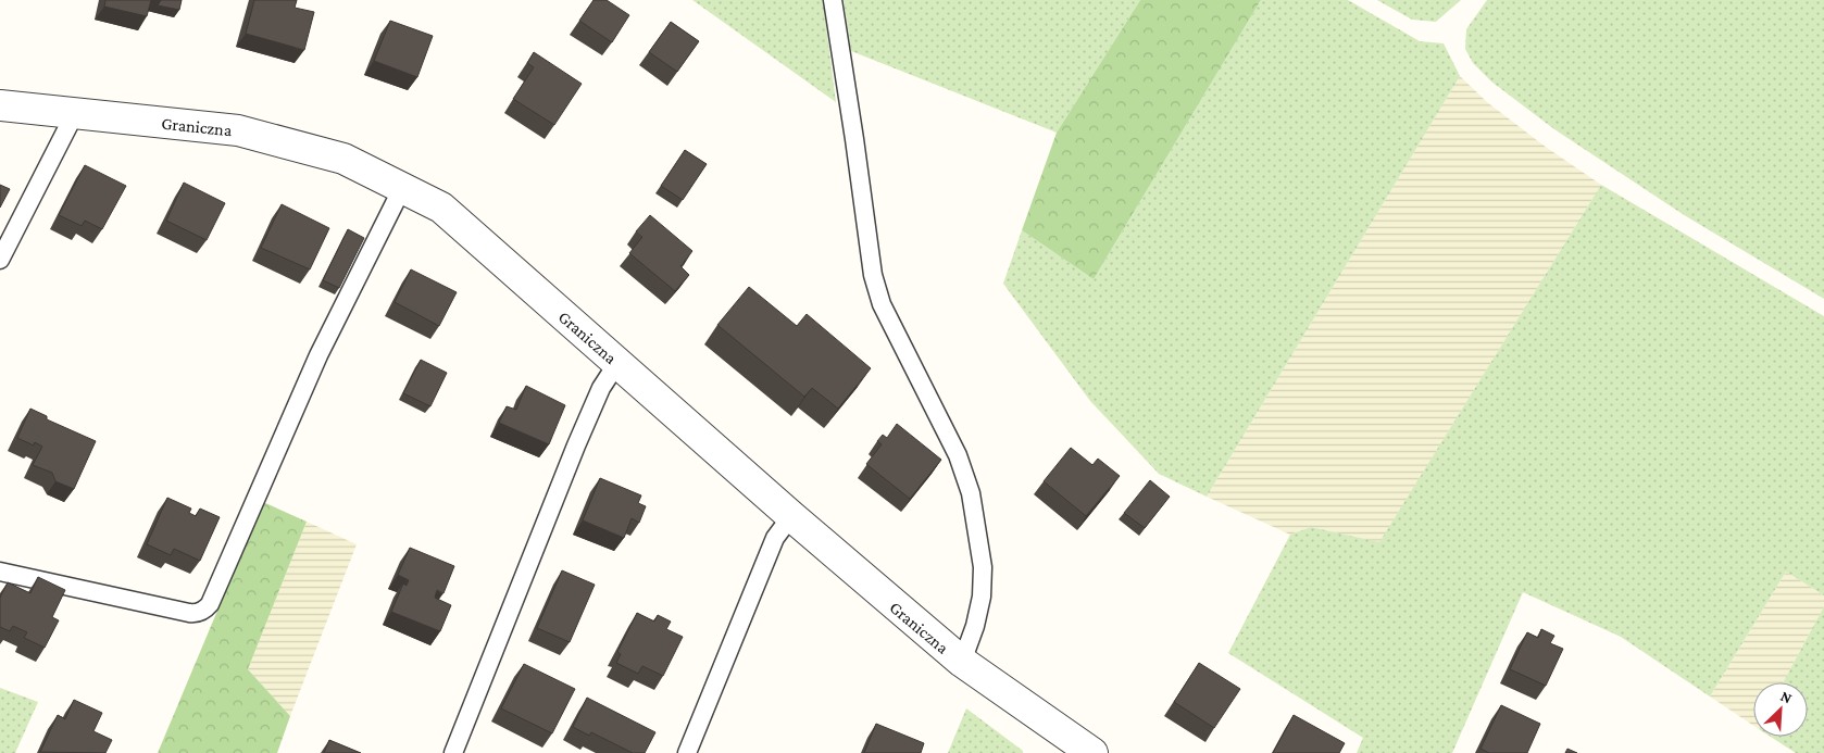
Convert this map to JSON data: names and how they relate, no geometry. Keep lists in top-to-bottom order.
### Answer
{
  "streets": {
    "street": ["Graniczna"]
  },
  "north": "top right"
}
